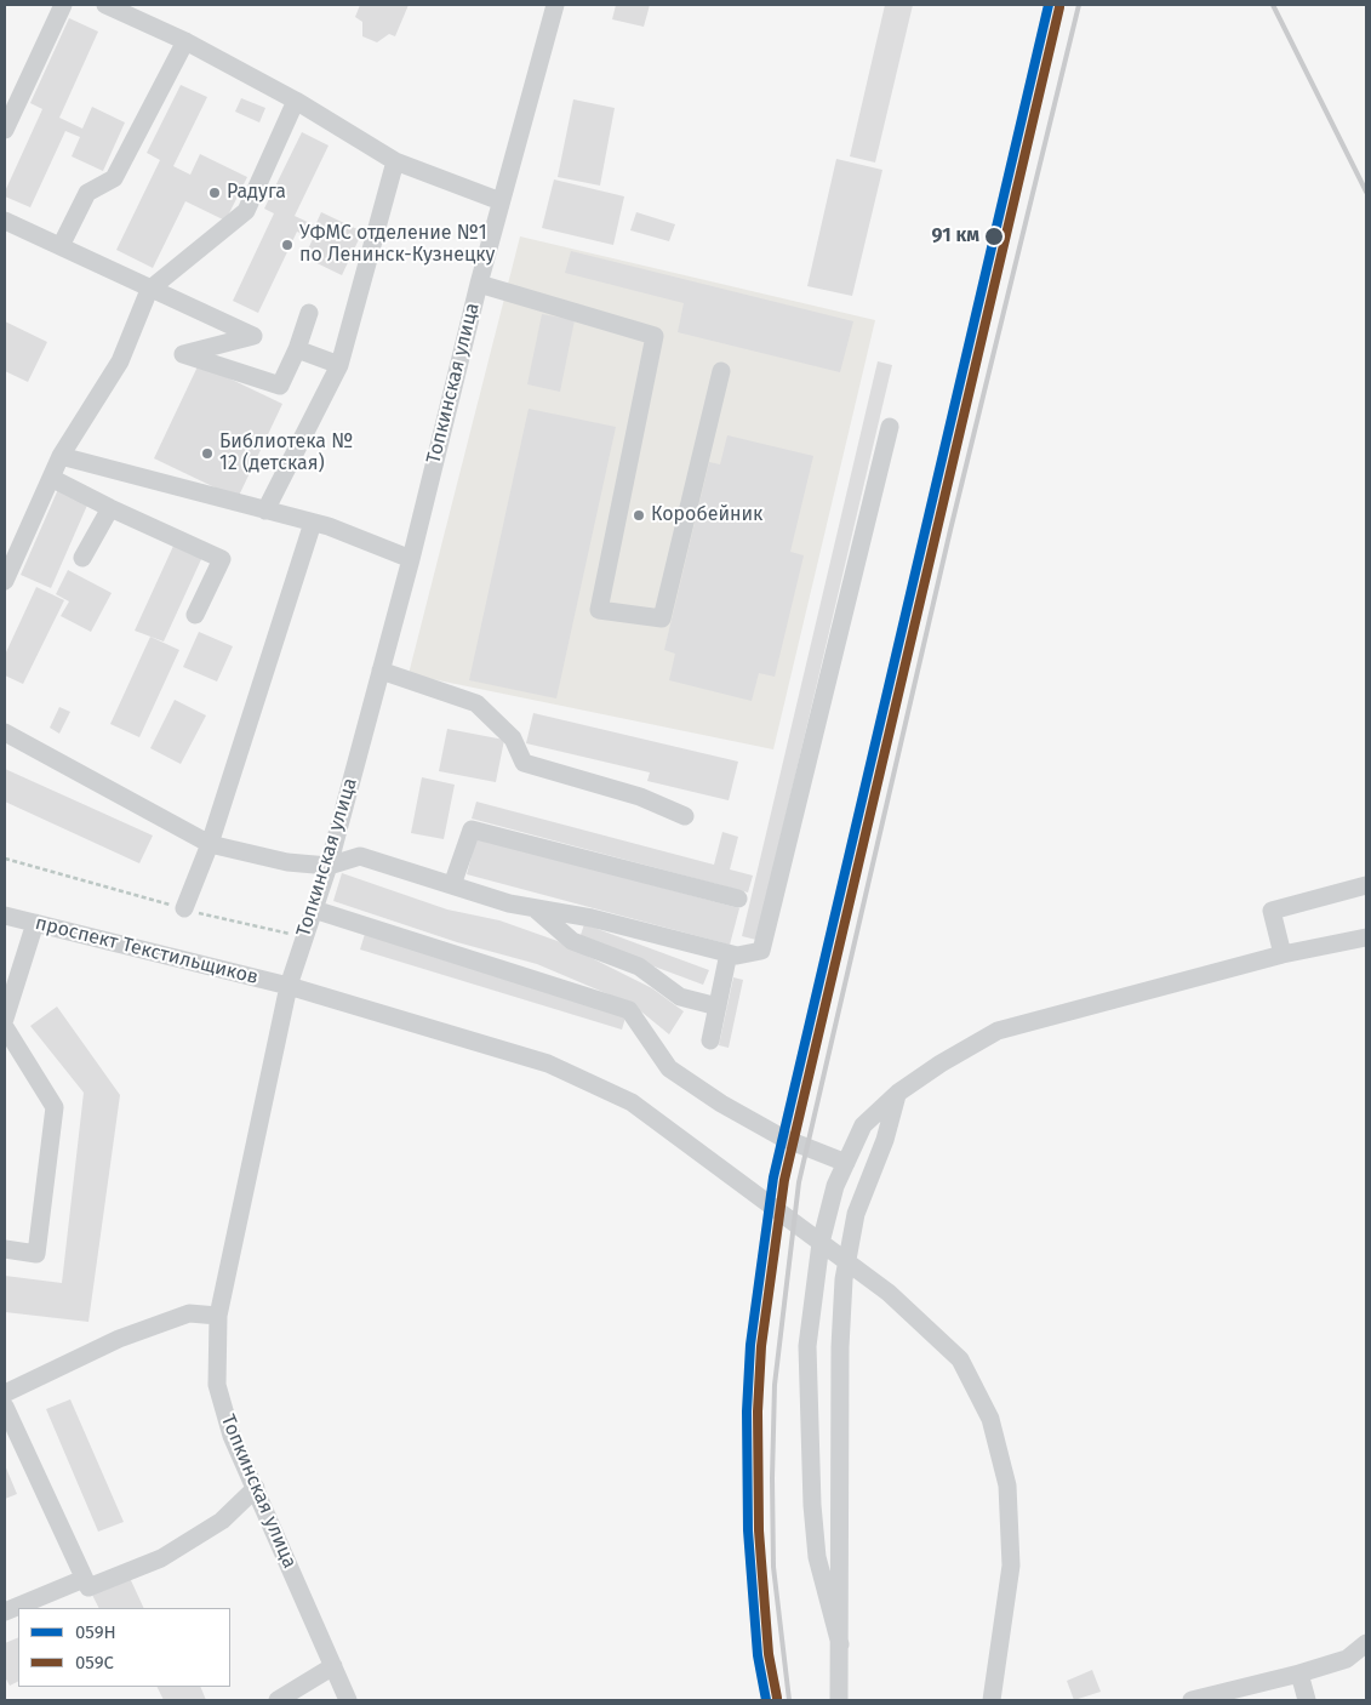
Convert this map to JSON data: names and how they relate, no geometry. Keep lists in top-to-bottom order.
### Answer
{
  "streets": {
    "street": ["Топкинская улица", "проспект Текстильщиков"]
  },
  "crossings": [
    ["Топкинская улица", "проспект Текстильщиков"]
  ],
  "places": [
    "Радуга",
    "91 км",
    "УФМС отделение №1 по Ленинск-Кузнецку",
    "Библиотека № 12 (детская)",
    "Коробейник"
  ],
  "lines": ["transit line 059Н", "transit line 059С"],
  "legend": ["059Н", "059С"]
}
